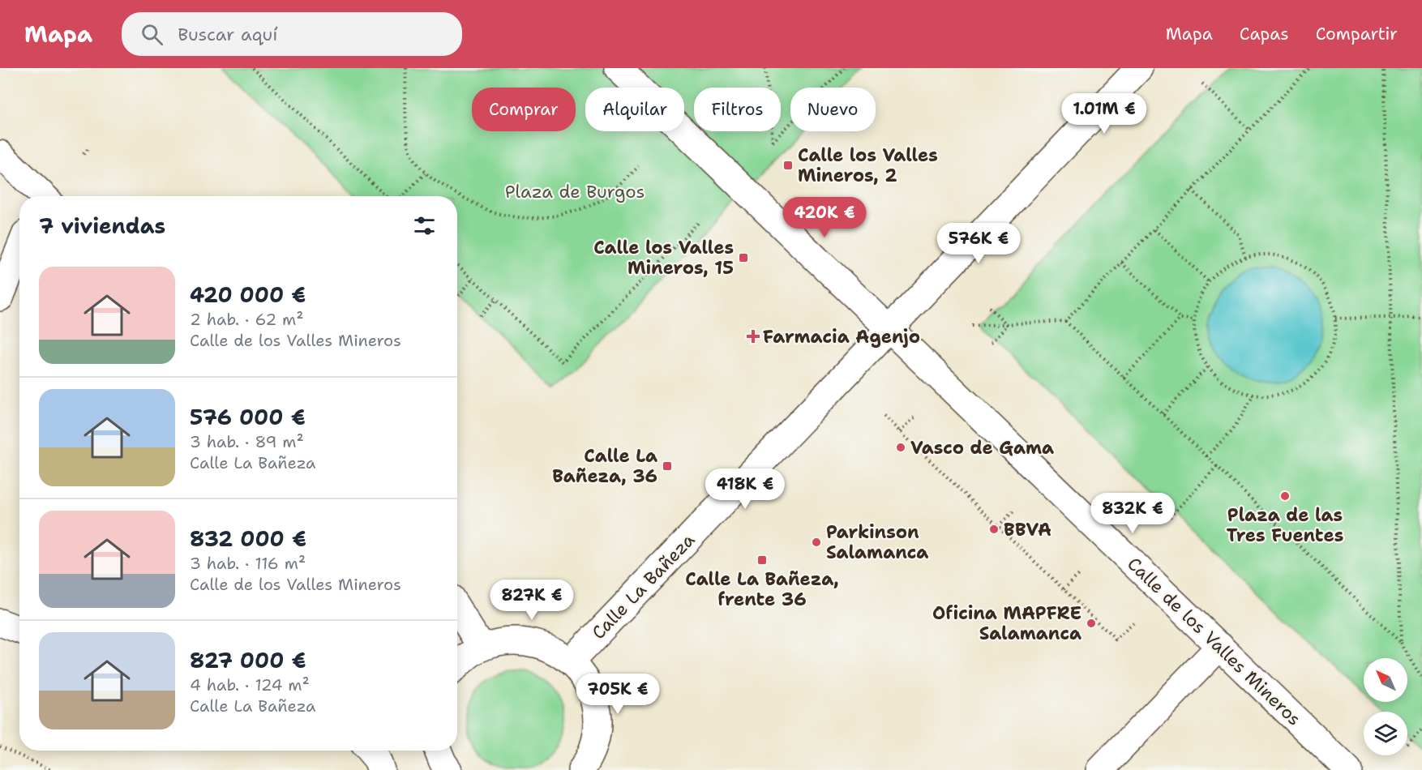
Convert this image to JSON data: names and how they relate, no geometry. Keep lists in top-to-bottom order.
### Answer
{
  "streets": {
    "street": ["Calle La Bañeza", "Calle de los Valles Mineros"]
  },
  "crossings": [
    ["Calle La Bañeza", "Calle de los Valles Mineros"]
  ],
  "parks": ["Plaza de Burgos"],
  "places": {
    "transit": [
      "Calle los Valles Mineros, 2",
      "Calle los Valles Mineros, 15",
      "Calle La Bañeza, 36",
      "Calle La Bañeza, frente 36"
    ],
    "health": ["Farmacia Agenjo"],
    "other": [
      "Vasco de Gama",
      "Plaza de las Tres Fuentes",
      "BBVA",
      "Parkinson Salamanca",
      "Oficina MAPFRE Salamanca"
    ]
  },
  "north": "top left",
  "page": {
    "header": "Mapa",
    "search": "Buscar aquí",
    "nav": ["Mapa", "Capas", "Compartir"],
    "chip": [
      "Comprar",
      "Alquilar",
      "Filtros",
      "Nuevo"
    ],
    "price": [
      "1.01M €",
      "420K €",
      "576K €",
      "418K €",
      "832K €",
      "827K €",
      "705K €"
    ],
    "heading": "7 viviendas",
    "list": [
      {
        "name": "420 000 €",
        "note": "2 hab. · 62 m² · Calle de los Valles Mineros"
      },
      {
        "name": "576 000 €",
        "note": "3 hab. · 89 m² · Calle La Bañeza"
      },
      {
        "name": "832 000 €",
        "note": "3 hab. · 116 m² · Calle de los Valles Mineros"
      },
      {
        "name": "827 000 €",
        "note": "4 hab. · 124 m² · Calle La Bañeza"
      }
    ]
  }
}
